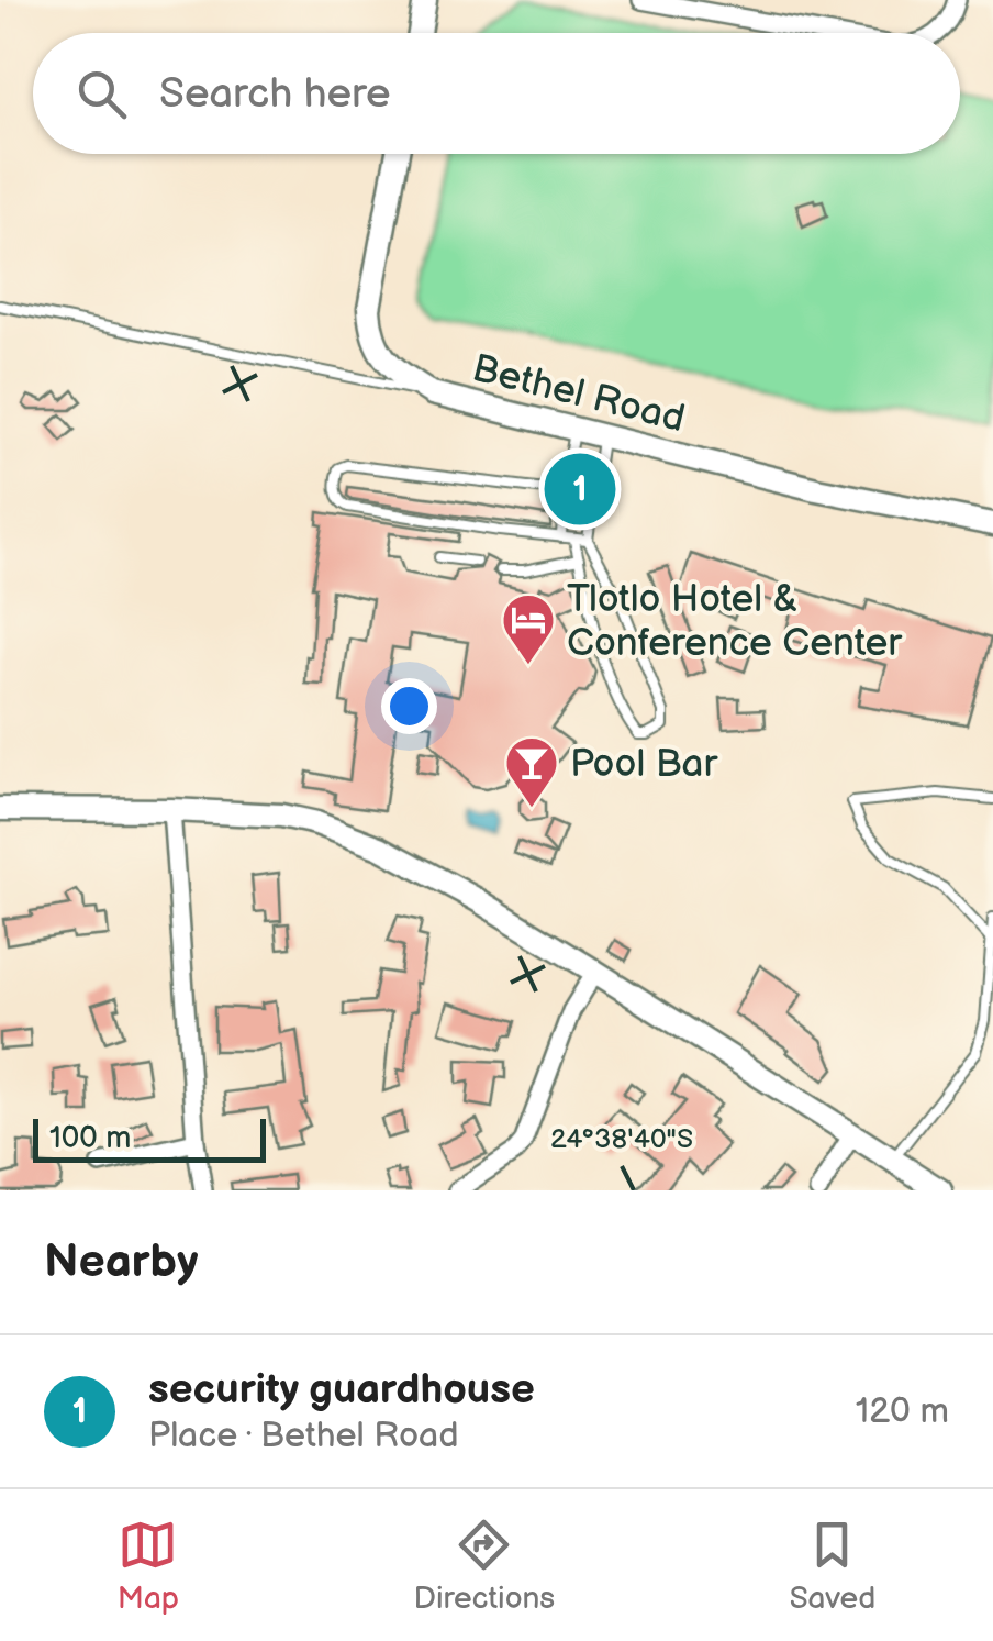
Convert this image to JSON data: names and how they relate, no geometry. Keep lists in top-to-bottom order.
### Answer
{
  "streets": {
    "street": ["Bethel Road"]
  },
  "places": {
    "hotel": ["Tlotlo Hotel & Conference Center"],
    "bar": ["Pool Bar"]
  },
  "scale_bar": "100 m",
  "page": {
    "search": "Search here",
    "pins": "1",
    "scale": "100 m",
    "heading": "Nearby",
    "list": [
      {
        "mark": "1",
        "name": "security guardhouse",
        "note": "Place · Bethel Road",
        "value": "120 m"
      }
    ],
    "nav": ["Map", "Directions", "Saved"]
  },
  "coordinates": ["24°38'40\"S"]
}
